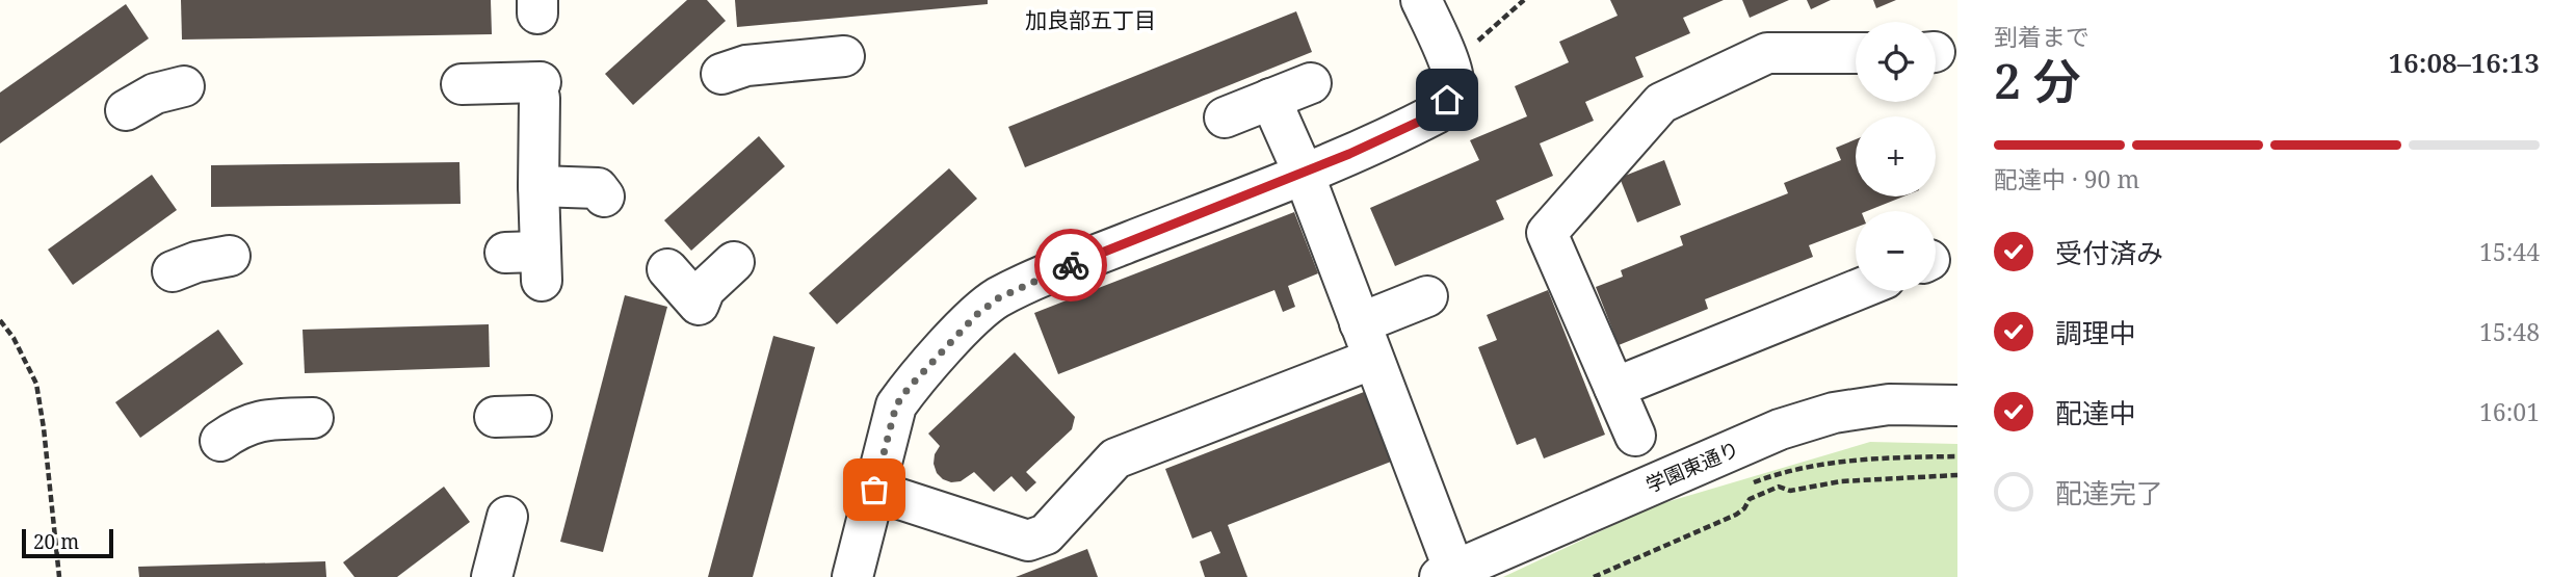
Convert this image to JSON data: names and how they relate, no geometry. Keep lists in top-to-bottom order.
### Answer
{
  "streets": {
    "street": ["学園東通り"]
  },
  "districts": ["加良部五丁目"],
  "scale_bar": "20 m",
  "page": {
    "heading": ["2 分", "到着まで", "16:08–16:13"],
    "map_buttons": ["+", "−"],
    "bar": "配達中 · 90 m",
    "list": [
      ["受付済み", "15:44"],
      ["調理中", "15:48"],
      ["配達中", "16:01"],
      "配達完了"
    ],
    "scale": "20 m"
  }
}
